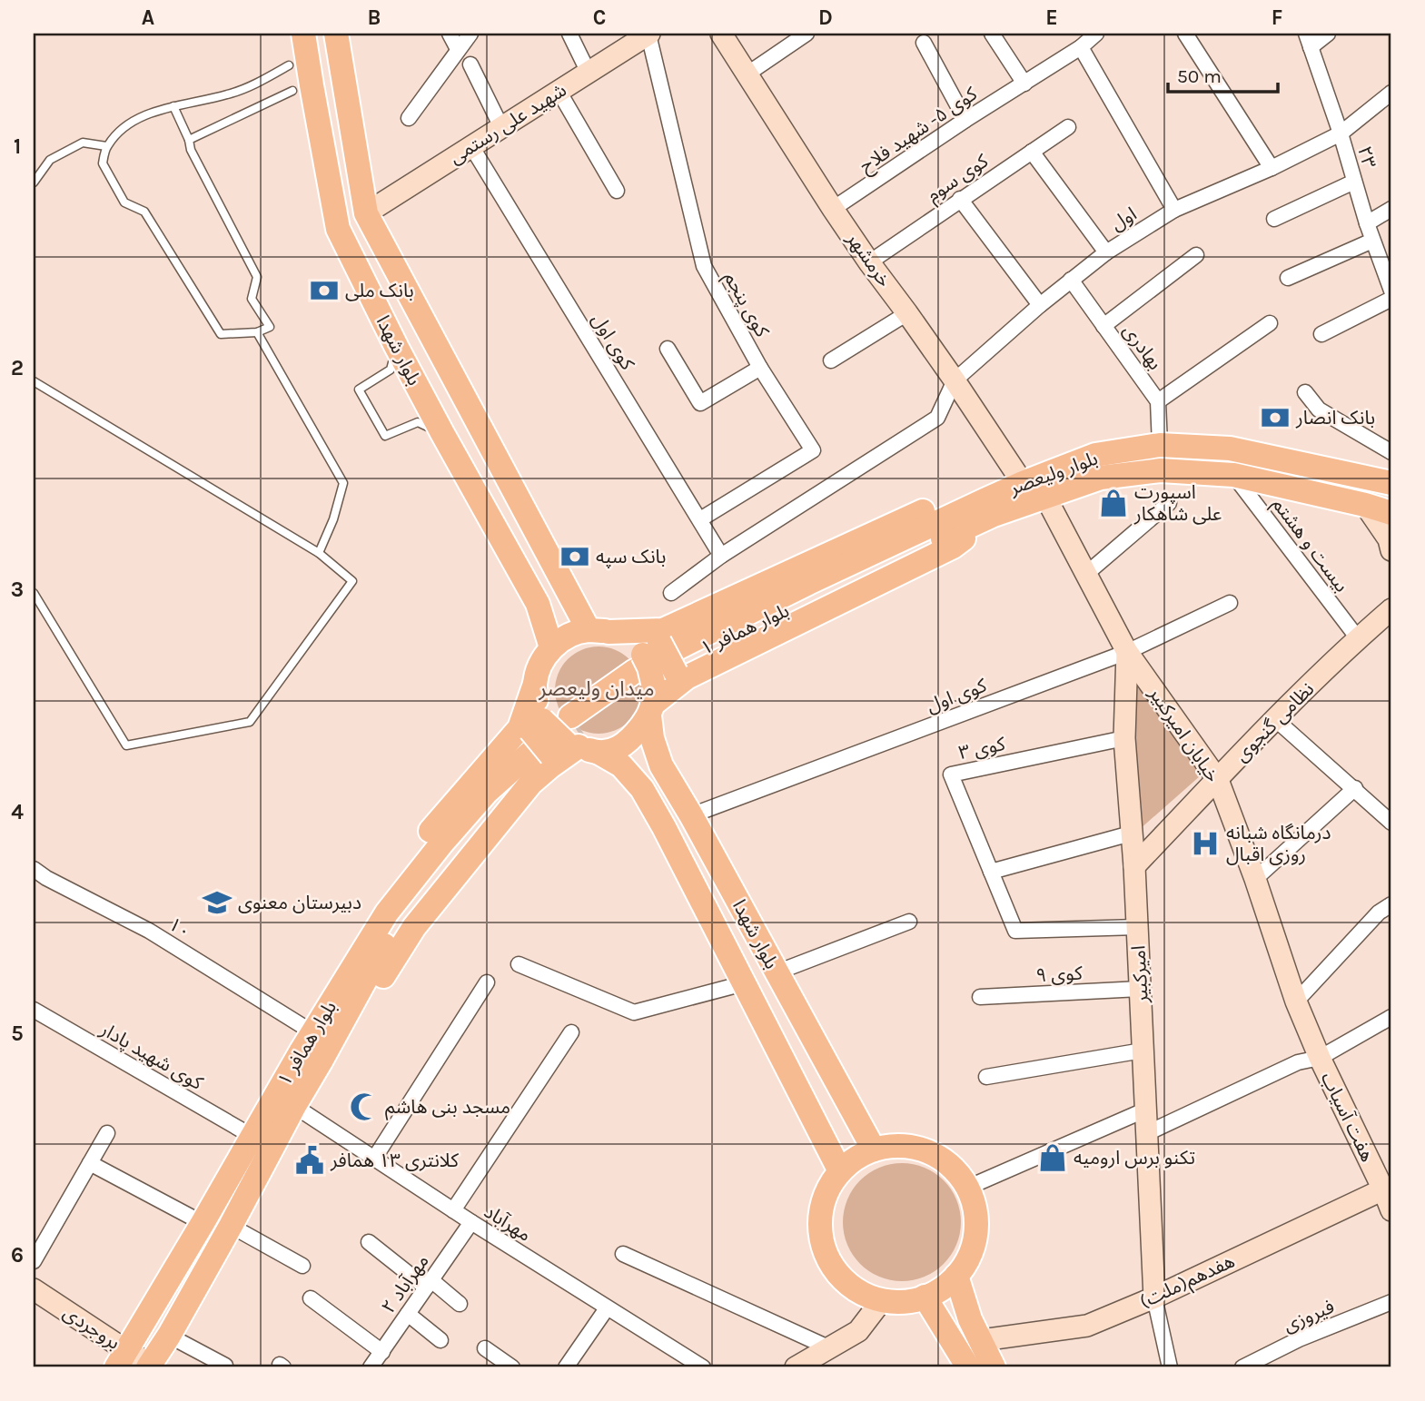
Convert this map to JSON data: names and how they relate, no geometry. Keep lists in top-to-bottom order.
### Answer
{
  "streets": {
    "main road": ["بلوار شهدا", "بلوار ولیعصر", "بلوار همافر ۱"],
    "street": [
      "شهید علی رستمی",
      "کوی ۵- شهید فلاح",
      "۲۳",
      "کوی سوم",
      "اول",
      "خرمشهر",
      "کوی پنجم",
      "کوی اول",
      "بهادری",
      "بیست و هشتم",
      "نظامی گنجوی",
      "خیابان امیرکبیر",
      "کوی ۳",
      "۱۰",
      "کوی ۹",
      "امیرکبیر",
      "کوی شهید پادار",
      "هفت آسیاب",
      "مهرآباد",
      "هفدهم(ملت)",
      "مهرآباد ۲",
      "فیروزی",
      "بروجردی"
    ]
  },
  "crossings": [
    ["شهید علی رستمی", "کوی پنجم"],
    ["شهید علی رستمی", "کوی اول"],
    ["شهید علی رستمی", "بلوار شهدا"],
    ["کوی ۵- شهید فلاح", "خرمشهر"],
    ["۲۳", "اول"],
    ["کوی سوم", "خرمشهر"],
    ["اول", "خرمشهر"],
    ["اول", "بهادری"],
    ["خرمشهر", "بلوار ولیعصر"],
    ["کوی پنجم", "کوی اول"],
    ["کوی اول", "بلوار شهدا"],
    ["کوی اول", "خیابان امیرکبیر"],
    ["کوی اول", "امیرکبیر"],
    ["بهادری", "بلوار ولیعصر"],
    ["بلوار شهدا", "بلوار همافر ۱"],
    ["بلوار ولیعصر", "بیست و هشتم"],
    ["بلوار ولیعصر", "بلوار همافر ۱"],
    ["بلوار ولیعصر", "خیابان امیرکبیر"],
    ["بیست و هشتم", "نظامی گنجوی"],
    ["بلوار همافر ۱", "کوی شهید پادار"],
    ["بلوار همافر ۱", "مهرآباد"],
    ["بلوار همافر ۱", "بروجردی"],
    ["نظامی گنجوی", "خیابان امیرکبیر"],
    ["نظامی گنجوی", "امیرکبیر"],
    ["خیابان امیرکبیر", "امیرکبیر"],
    ["خیابان امیرکبیر", "هفت آسیاب"],
    ["کوی ۳", "امیرکبیر"],
    ["کوی ۹", "امیرکبیر"],
    ["امیرکبیر", "هفدهم(ملت)"],
    ["هفت آسیاب", "هفدهم(ملت)"],
    ["مهرآباد", "مهرآباد ۲"]
  ],
  "districts": ["میدان ولیعصر"],
  "places": {
    "bank": ["بانک ملی", "بانک انصار", "بانک سپه"],
    "shop": ["اسپورت علی شاهکار", "تکنو برس ارومیه"],
    "hospital": ["درمانگاه شبانه روزی اقبال"],
    "school or university": ["دبیرستان معنوی"],
    "mosque": ["مسجد بنی هاشم"],
    "public building": ["کلانتری ۱۳ همافر"]
  },
  "scale_bar": "50 m",
  "grid": {
    "columns": [
      "A",
      "B",
      "C",
      "D",
      "E",
      "F"
    ],
    "rows": [
      "1",
      "2",
      "3",
      "4",
      "5",
      "6"
    ]
  }
}
